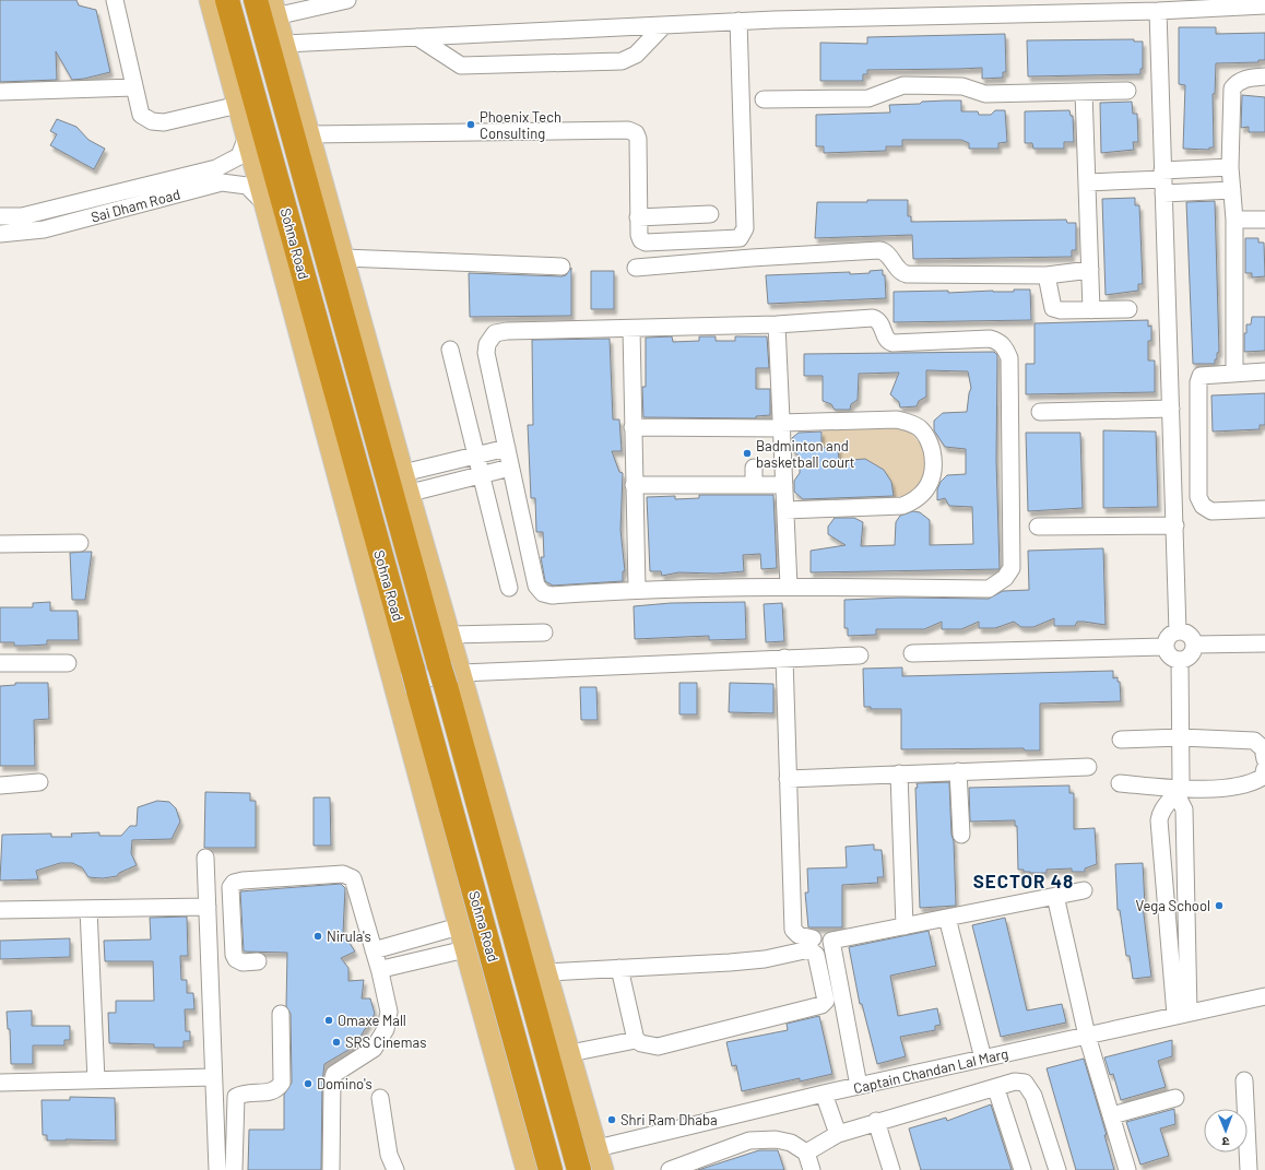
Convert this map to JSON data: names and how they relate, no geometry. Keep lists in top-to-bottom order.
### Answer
{
  "streets": {
    "highway": ["Sohna Road"],
    "street": ["Sai Dham Road", "Captain Chandan Lal Marg"]
  },
  "districts": ["SECTOR 48"],
  "places": [
    "Phoenix Tech Consulting",
    "Badminton and basketball court",
    "Vega School",
    "Nirula's",
    "Omaxe Mall",
    "SRS Cinemas",
    "Domino's",
    "Shri Ram Dhaba"
  ],
  "north": "bottom"
}
